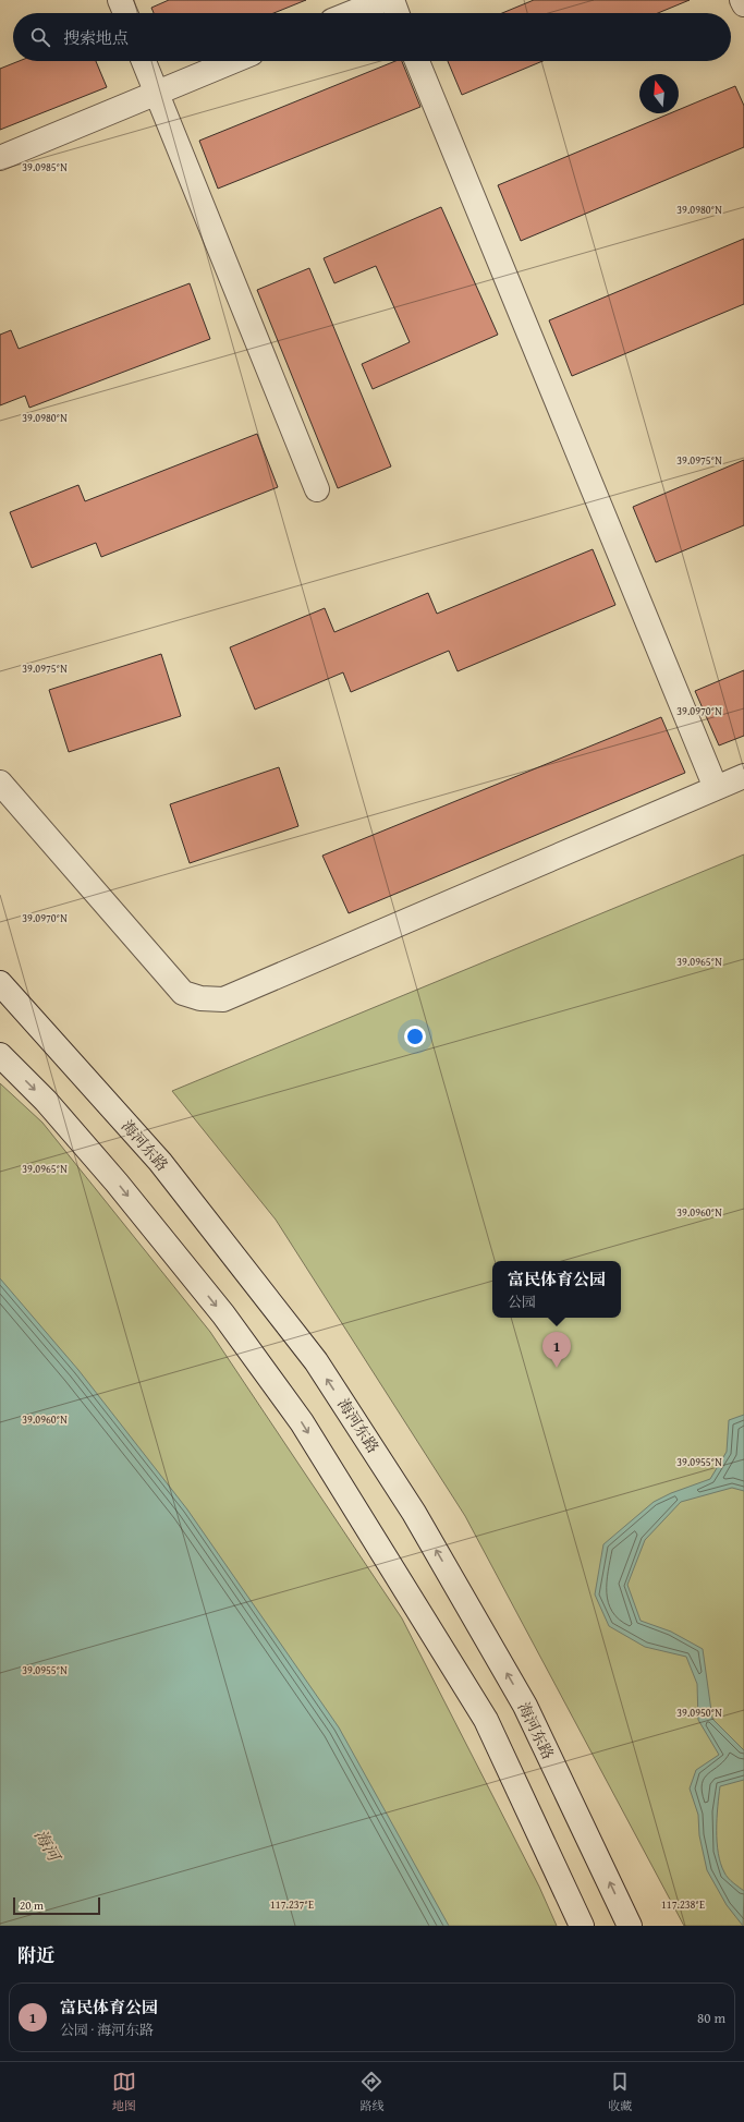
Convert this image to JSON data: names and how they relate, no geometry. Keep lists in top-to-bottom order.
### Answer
{
  "streets": {
    "street": ["海河东路"]
  },
  "water": ["海河"],
  "scale_bar": "20 m",
  "north": "top",
  "page": {
    "search": "搜索地点",
    "popup": ["富民体育公园", "公园"],
    "pins": "1",
    "scale": "20 m",
    "heading": "附近",
    "list": [
      {
        "mark": "1",
        "name": "富民体育公园",
        "note": "公园 · 海河东路",
        "value": "80 m"
      }
    ],
    "nav": ["地图", "路线", "收藏"]
  },
  "coordinates": [
    "39.0985°N",
    "39.0980°N",
    "39.0975°N",
    "39.0970°N",
    "39.0965°N",
    "39.0960°N",
    "39.0955°N",
    "39.0950°N",
    "117.237°E",
    "117.238°E"
  ]
}
